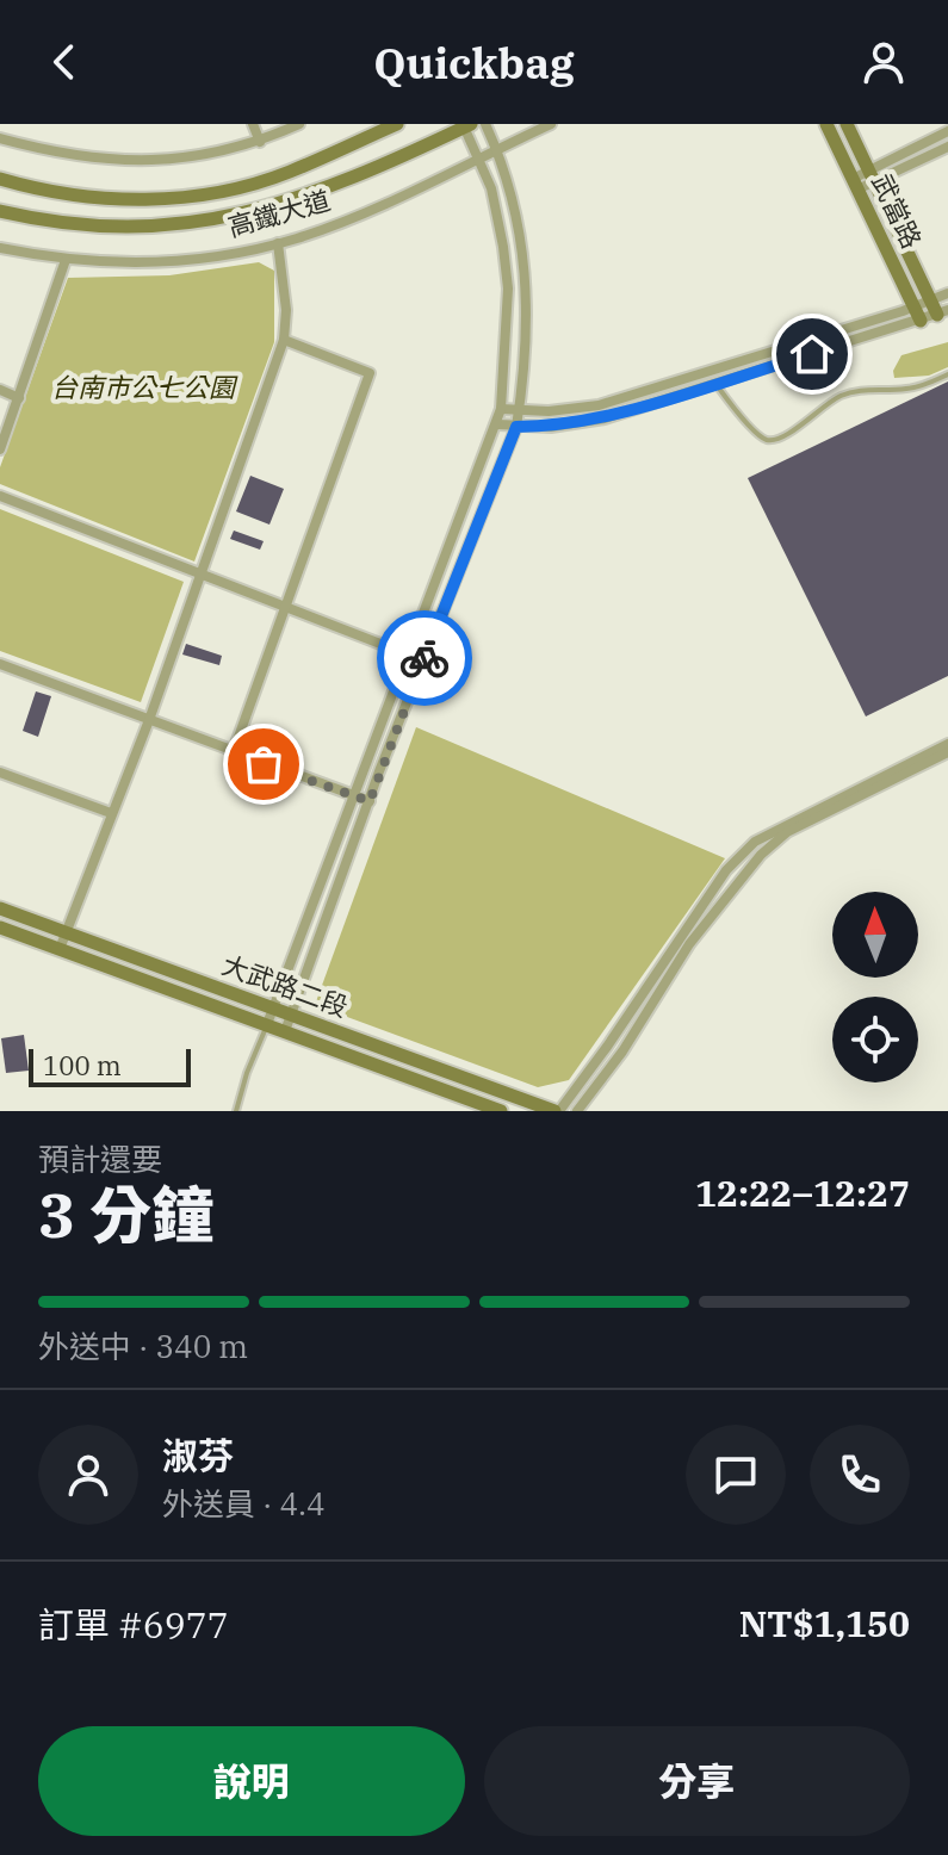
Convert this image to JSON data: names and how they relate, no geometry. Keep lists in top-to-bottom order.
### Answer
{
  "streets": {
    "street": ["武當路", "高鐵大道", "大武路二段"]
  },
  "parks": ["台南市公七公園"],
  "scale_bar": "100 m",
  "north": "top",
  "page": {
    "header": "Quickbag",
    "scale": "100 m",
    "heading": ["3 分鐘", "預計還要", "12:22–12:27"],
    "panel": [
      "淑芬",
      "外送員 · 4.4",
      "訂單 #6977",
      "NT$1,150"
    ],
    "bar": "外送中 · 340 m",
    "buttons": ["說明", "分享"]
  }
}
